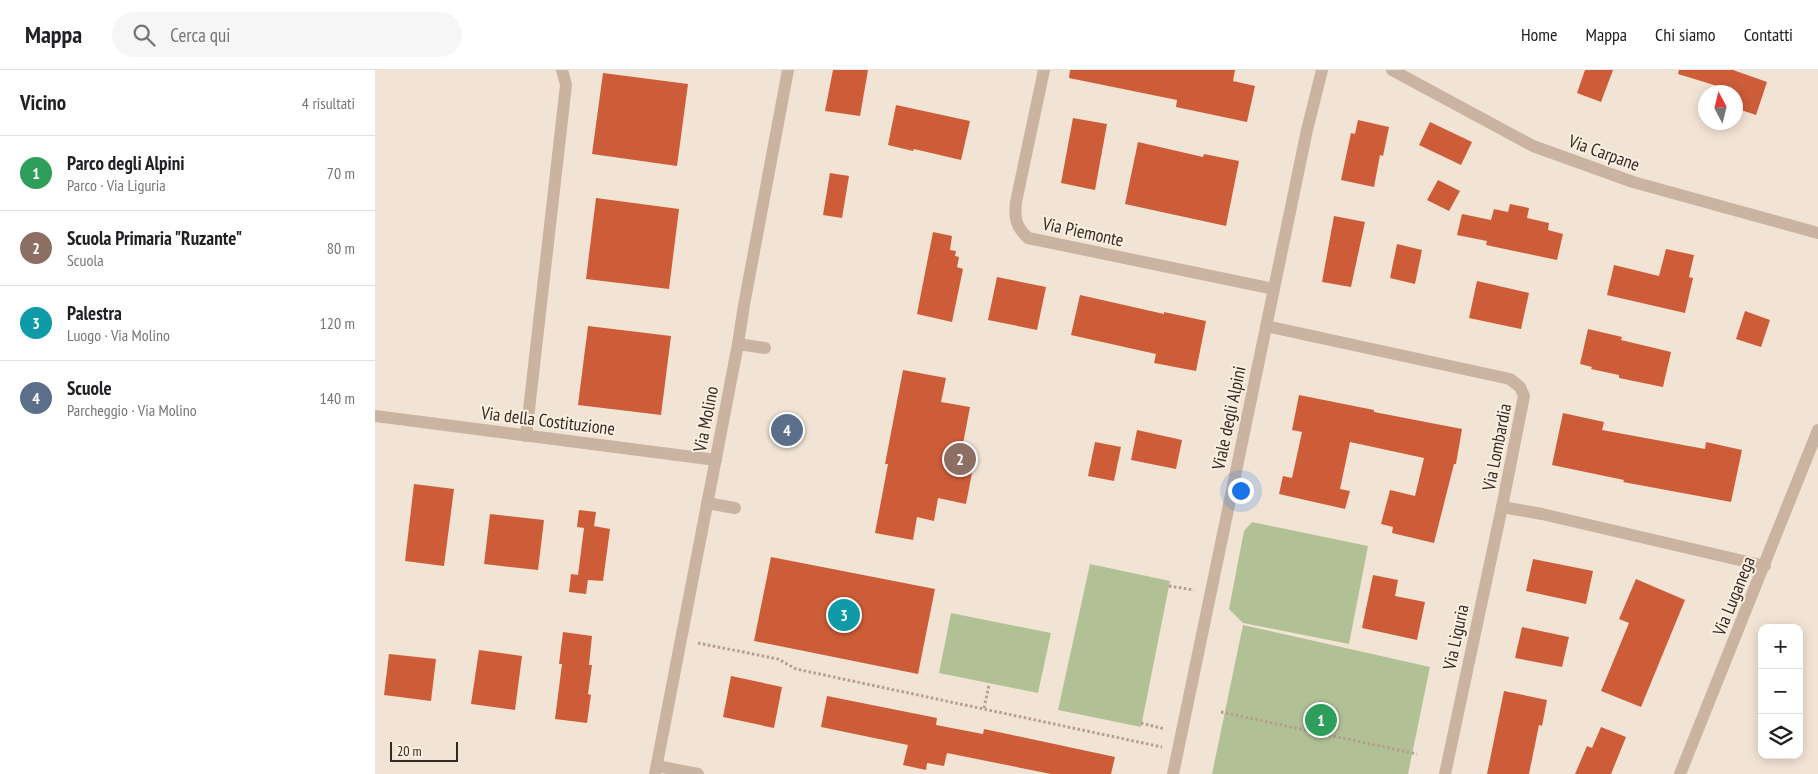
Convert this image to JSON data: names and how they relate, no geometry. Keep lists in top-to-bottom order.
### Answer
{
  "streets": {
    "street": [
      "Via Carpane",
      "Via Piemonte",
      "Viale degli Alpini",
      "Via Molino",
      "Via della Costituzione",
      "Via Lombardia",
      "Via Luganega",
      "Via Liguria"
    ]
  },
  "crossings": [
    ["Via Piemonte", "Viale degli Alpini"],
    ["Viale degli Alpini", "Via Lombardia"],
    ["Via Molino", "Via della Costituzione"],
    ["Via Lombardia", "Via Luganega"],
    ["Via Lombardia", "Via Liguria"]
  ],
  "scale_bar": "20 m",
  "north": "top",
  "page": {
    "header": "Mappa",
    "search": "Cerca qui",
    "nav": [
      "Home",
      "Mappa",
      "Chi siamo",
      "Contatti"
    ],
    "heading": ["Vicino", "4 risultati"],
    "list": [
      {
        "mark": "1",
        "name": "Parco degli Alpini",
        "note": "Parco · Via Liguria",
        "value": "70 m"
      },
      {
        "mark": "2",
        "name": "Scuola Primaria \"Ruzante\"",
        "note": "Scuola",
        "value": "80 m"
      },
      {
        "mark": "3",
        "name": "Palestra",
        "note": "Luogo · Via Molino",
        "value": "120 m"
      },
      {
        "mark": "4",
        "name": "Scuole",
        "note": "Parcheggio · Via Molino",
        "value": "140 m"
      }
    ],
    "pins": [
      "4",
      "2",
      "3",
      "1"
    ],
    "map_buttons": ["+", "−"],
    "scale": "20 m"
  }
}
